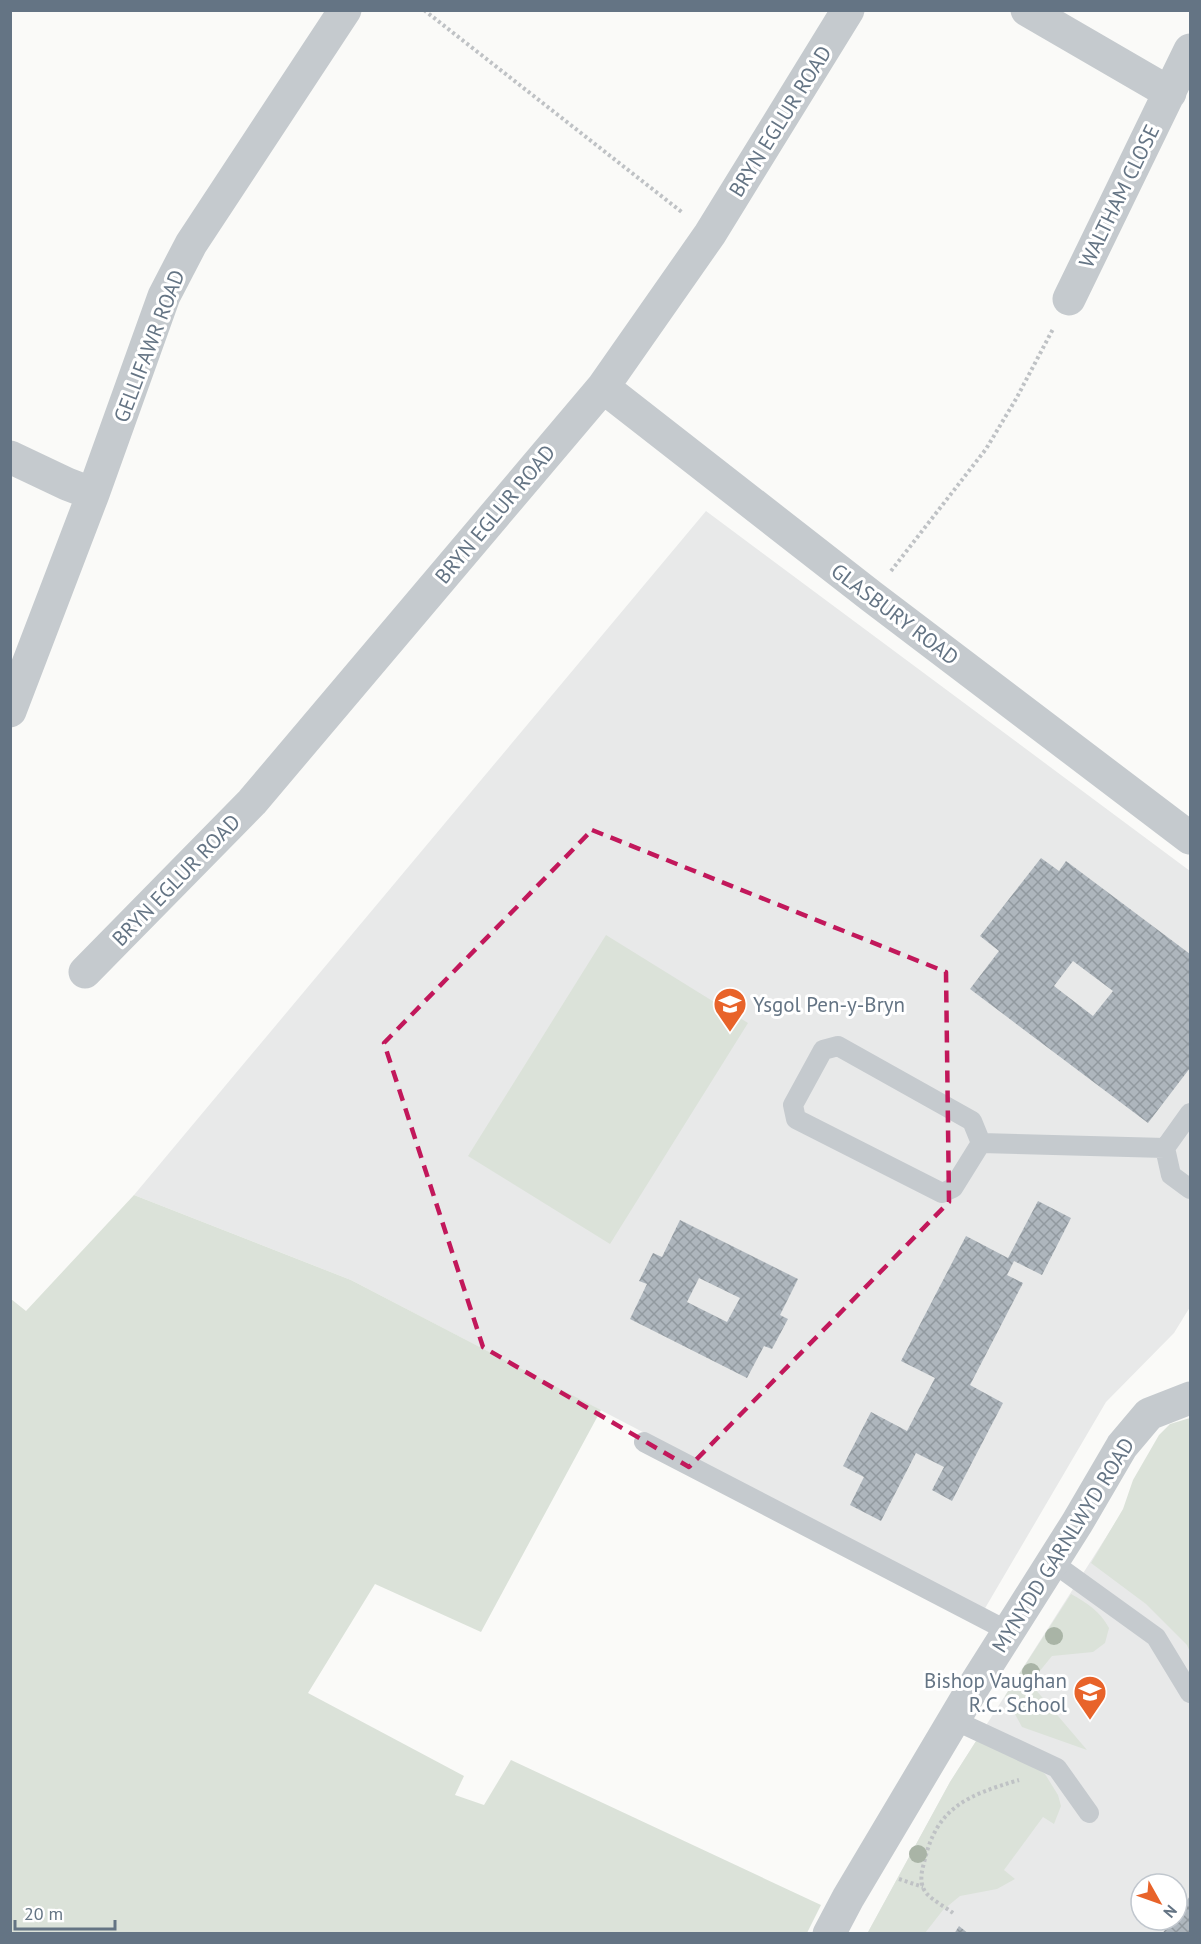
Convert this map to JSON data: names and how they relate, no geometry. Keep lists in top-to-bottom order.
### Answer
{
  "streets": {
    "street": [
      "BRYN EGLUR ROAD",
      "WALTHAM CLOSE",
      "GELLIFAWR ROAD",
      "GLASBURY ROAD",
      "MYNYDD GARNLWYD ROAD"
    ]
  },
  "crossings": [
    ["BRYN EGLUR ROAD", "GLASBURY ROAD"]
  ],
  "places": {
    "school or university": ["Ysgol Pen-y-Bryn", "Bishop Vaughan R.C. School"]
  },
  "scale_bar": "20 m",
  "north": "bottom right"
}
